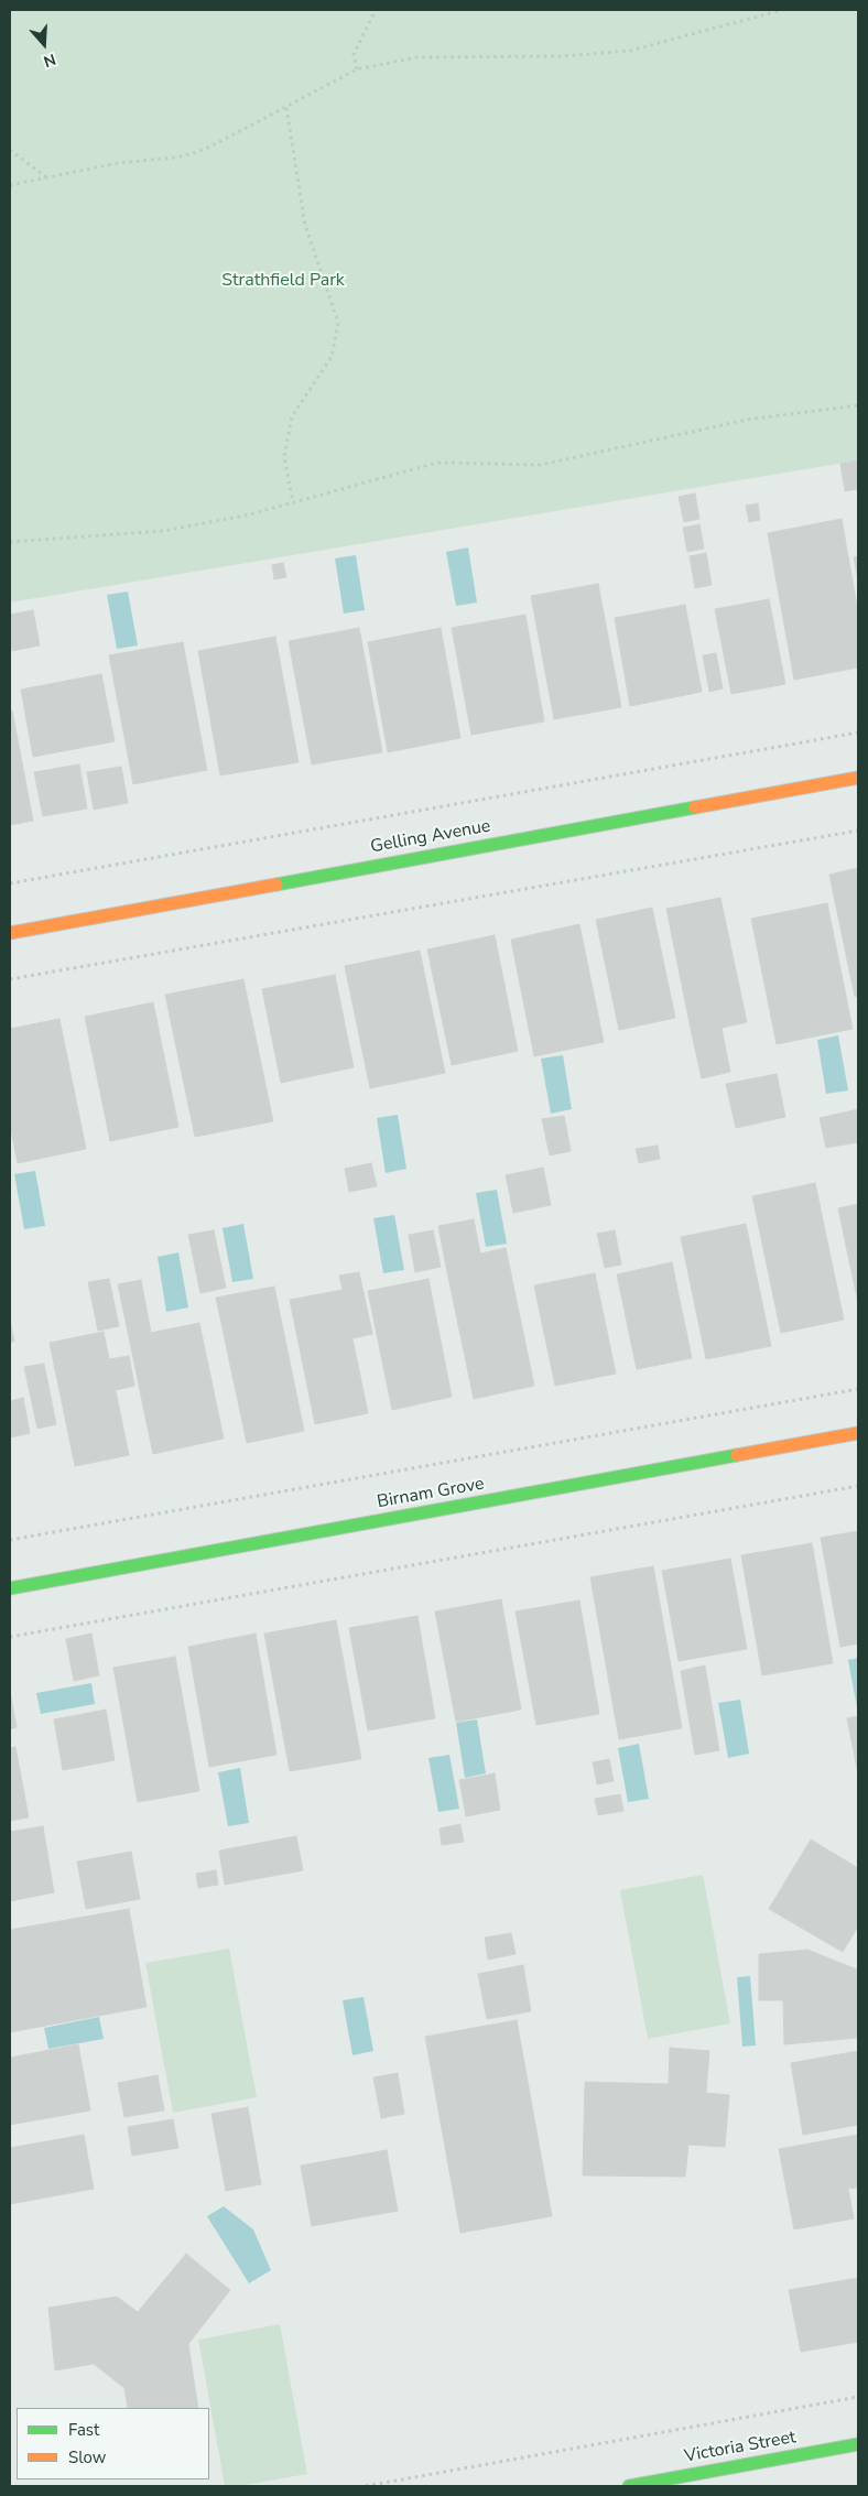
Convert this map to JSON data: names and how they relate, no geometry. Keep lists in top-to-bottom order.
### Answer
{
  "streets": {
    "street": ["Gelling Avenue", "Birnam Grove", "Victoria Street"]
  },
  "parks": ["Strathfield Park"],
  "legend": ["Fast", "Slow"],
  "north": "bottom"
}
